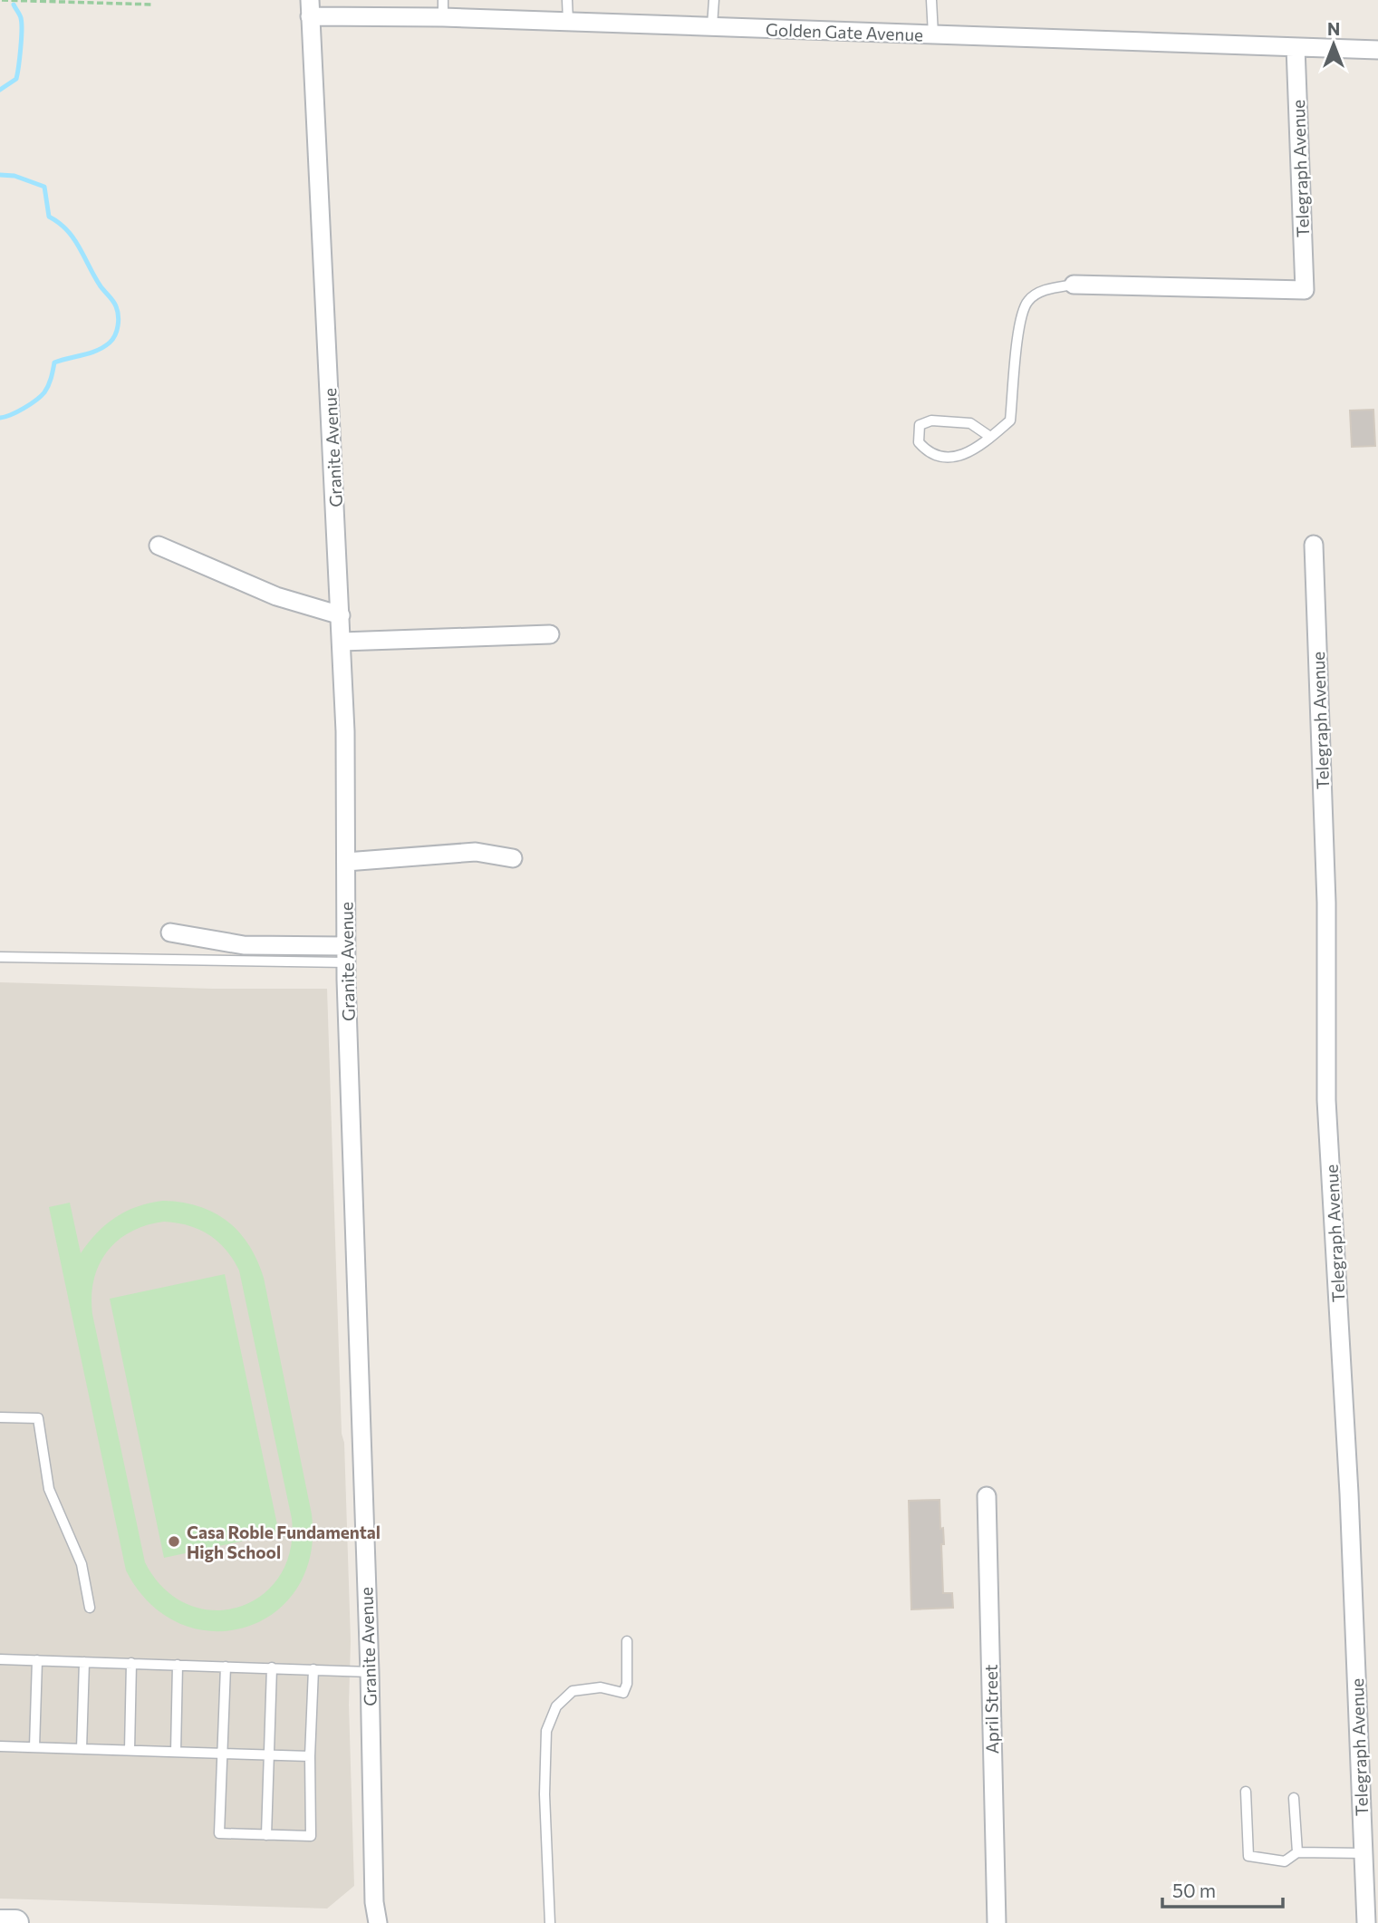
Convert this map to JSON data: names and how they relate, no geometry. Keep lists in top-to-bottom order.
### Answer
{
  "streets": {
    "street": [
      "Golden Gate Avenue",
      "Telegraph Avenue",
      "Granite Avenue",
      "April Street"
    ]
  },
  "crossings": [
    ["Golden Gate Avenue", "Telegraph Avenue"],
    ["Golden Gate Avenue", "Granite Avenue"]
  ],
  "places": ["Casa Roble Fundamental High School"],
  "scale_bar": "50 m",
  "north": "top"
}
